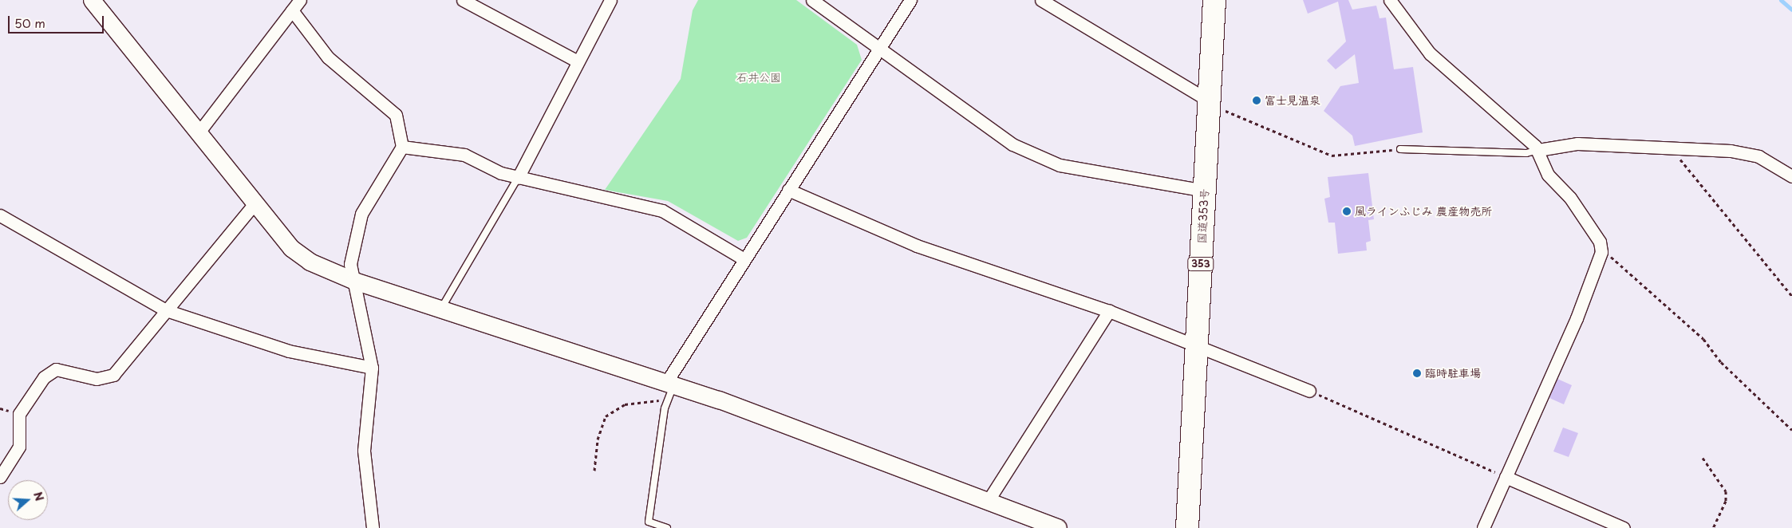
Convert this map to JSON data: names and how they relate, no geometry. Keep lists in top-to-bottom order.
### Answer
{
  "streets": {
    "highway": ["国道353号", "353"]
  },
  "parks": ["石井公園"],
  "places": ["富士見温泉", "風ラインふじみ 農産物売所", "臨時駐車場"],
  "scale_bar": "50 m",
  "north": "right"
}
